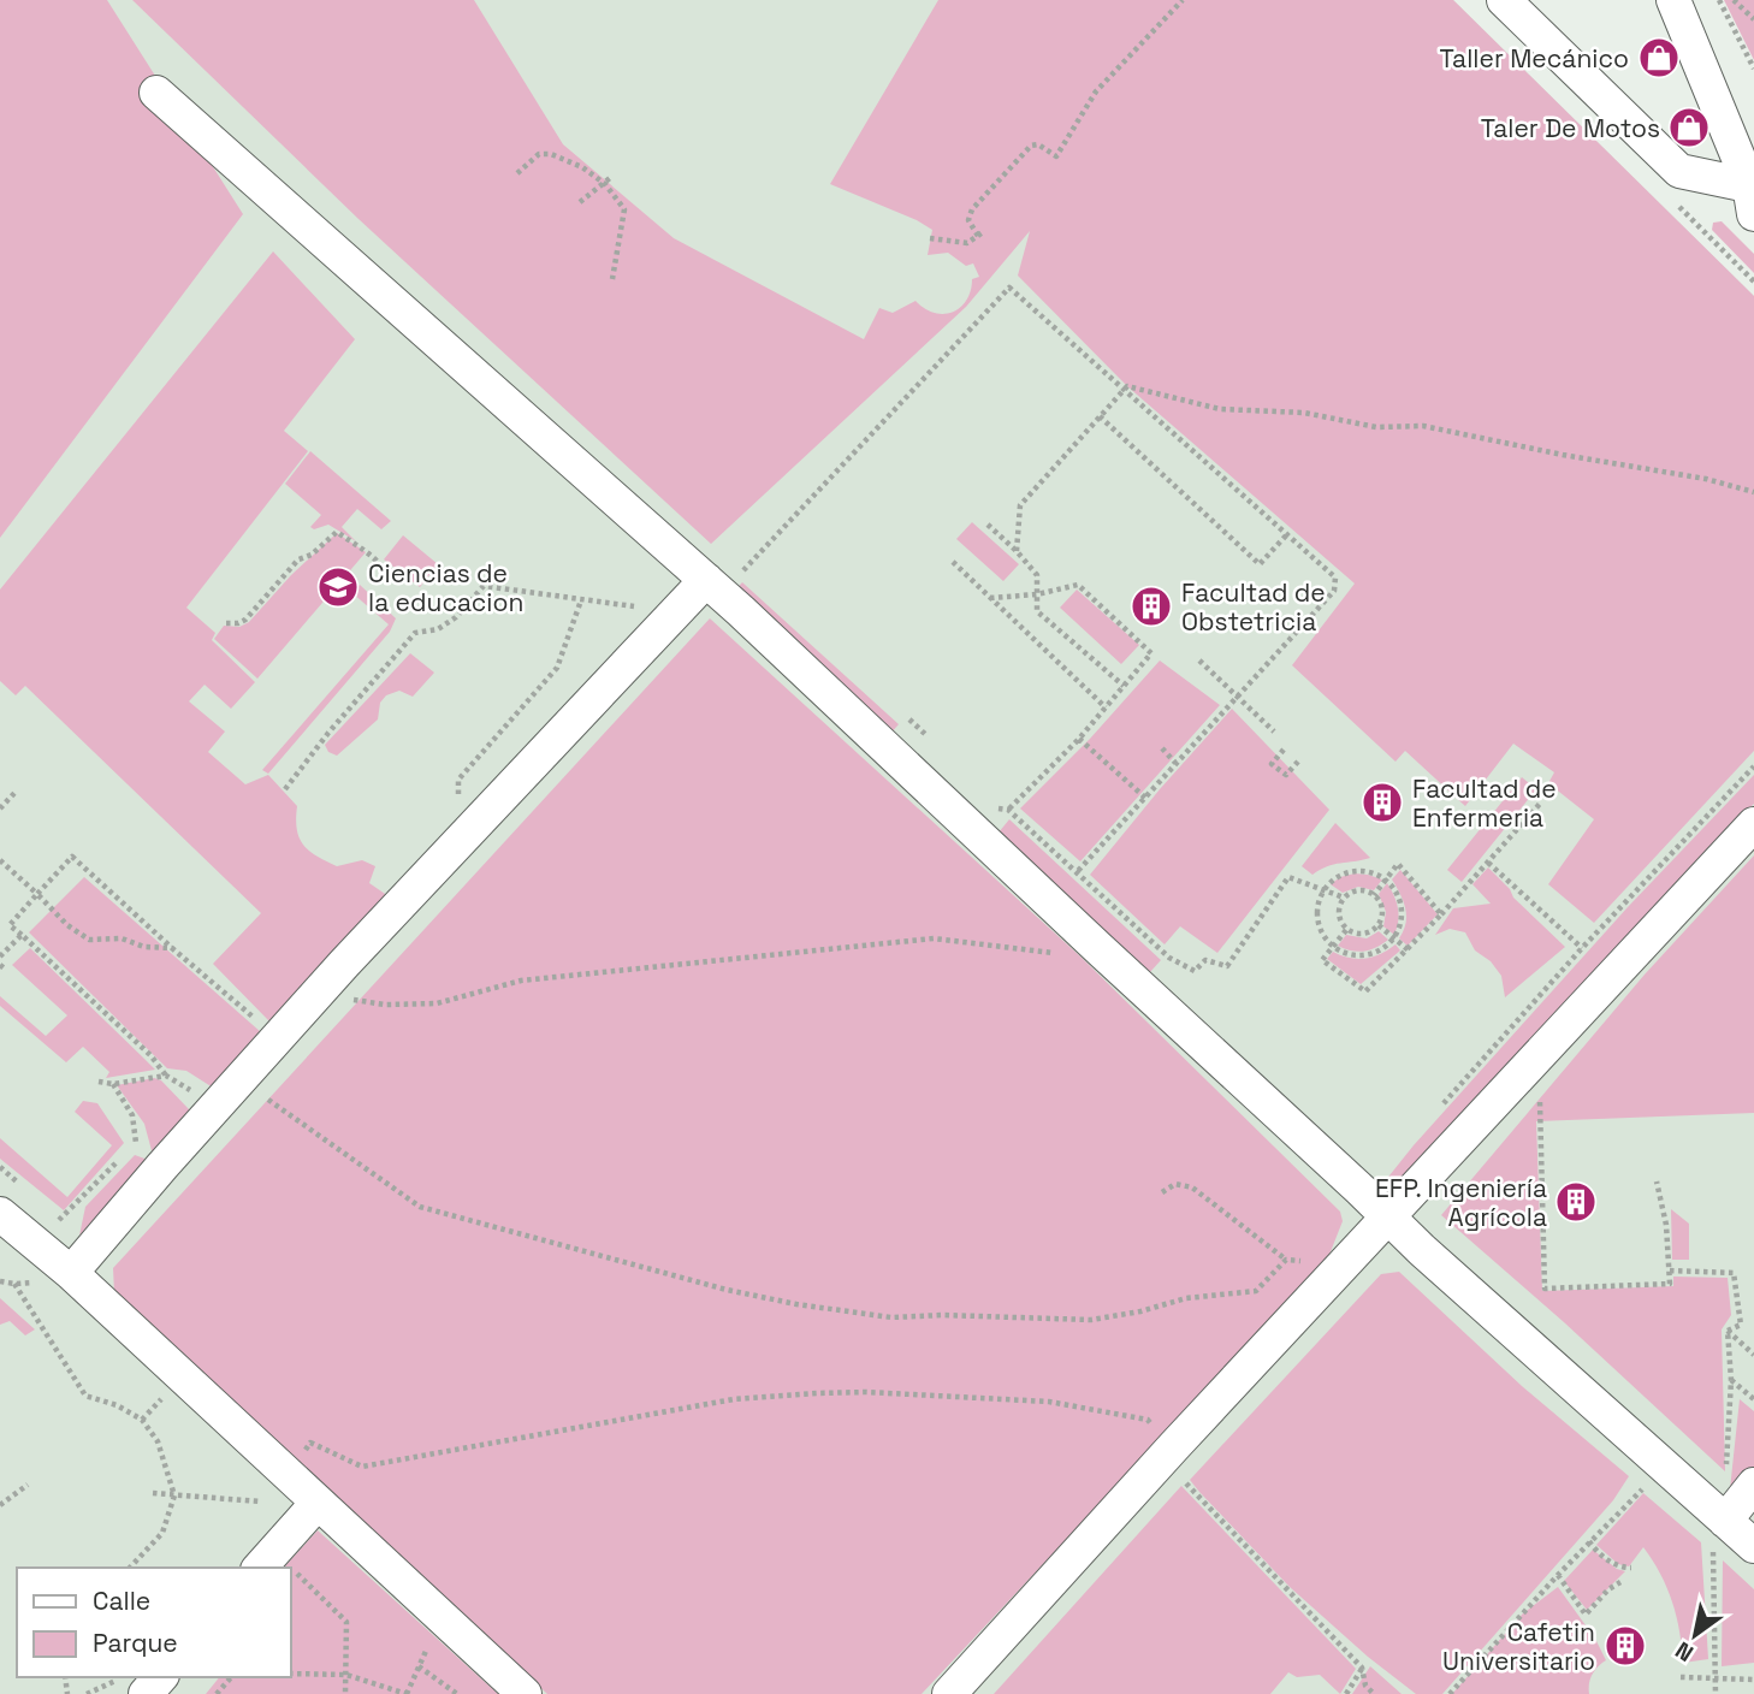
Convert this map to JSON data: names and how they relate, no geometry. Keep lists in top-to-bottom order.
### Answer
{
  "places": {
    "shop": ["Taller Mecánico", "Taler De Motos"],
    "school or university": ["Ciencias de la educacion"],
    "building": [
      "Facultad de Obstetricia",
      "Facultad de Enfermeria",
      "EFP. Ingeniería Agrícola",
      "Cafetin Universitario"
    ]
  },
  "legend": ["Calle", "Parque"],
  "north": "bottom left"
}
